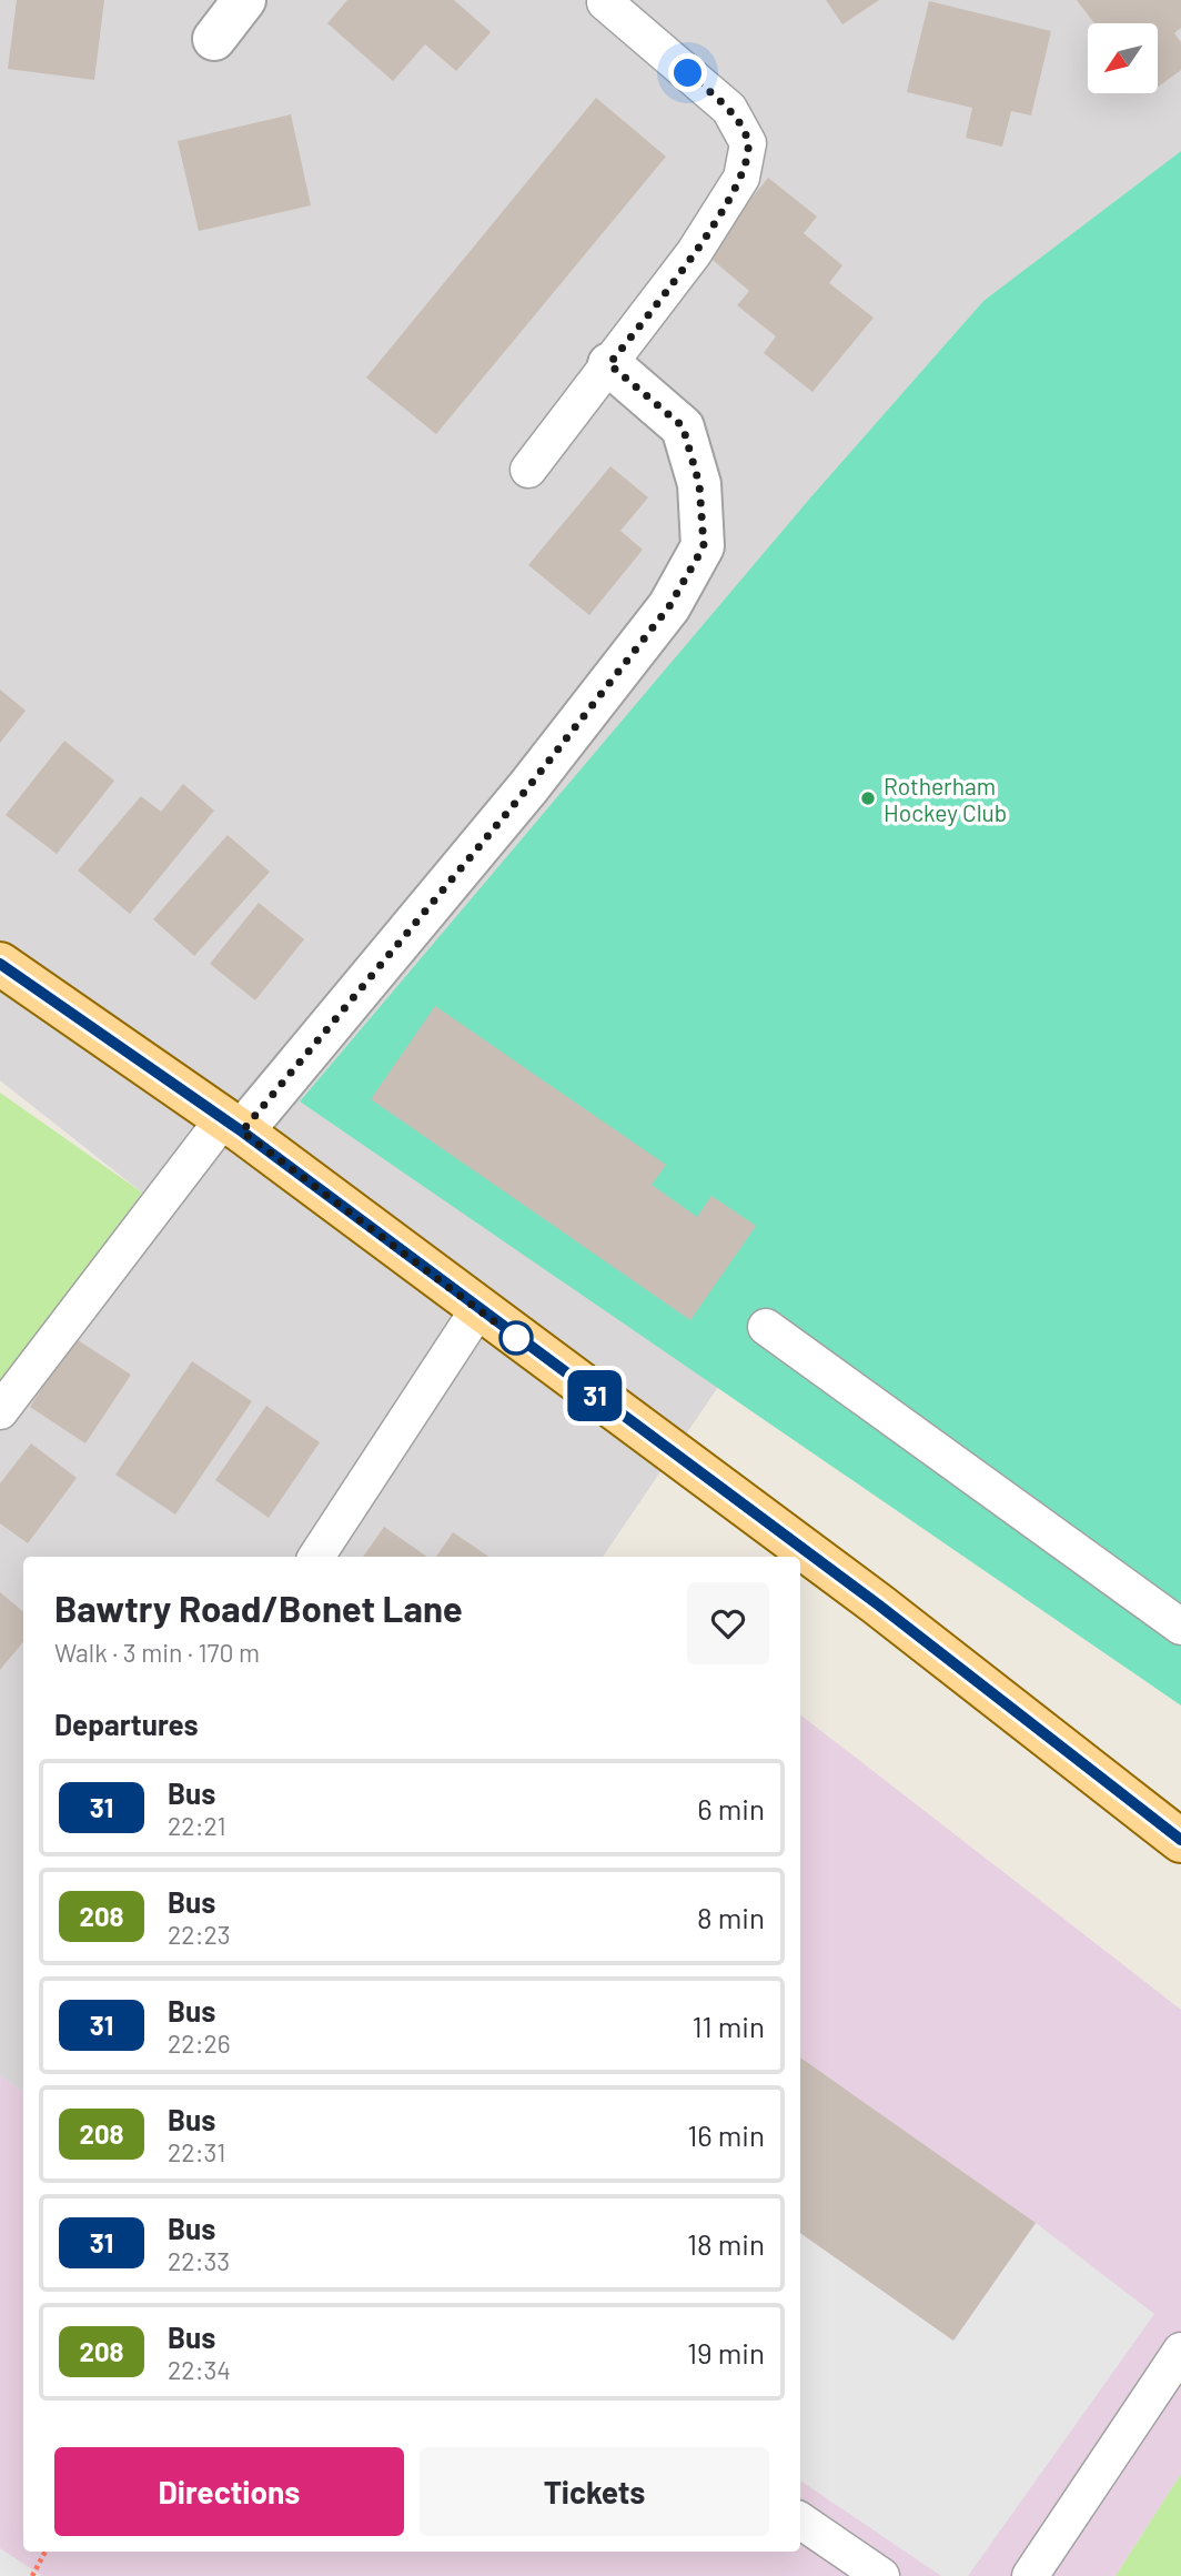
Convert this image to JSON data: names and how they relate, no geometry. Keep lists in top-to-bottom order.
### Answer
{
  "places": ["Rotherham Hockey Club"],
  "lines": ["bus line 31"],
  "north": "bottom left",
  "page": {
    "on_map": "31",
    "heading": [
      ["Bawtry Road/Bonet Lane", "Walk · 3 min · 170 m"],
      "Departures"
    ],
    "list": [
      {
        "mark": "31",
        "name": "Bus",
        "note": "22:21",
        "value": "6 min"
      },
      {
        "mark": "208",
        "name": "Bus",
        "note": "22:23",
        "value": "8 min"
      },
      {
        "mark": "31",
        "name": "Bus",
        "note": "22:26",
        "value": "11 min"
      },
      {
        "mark": "208",
        "name": "Bus",
        "note": "22:31",
        "value": "16 min"
      },
      {
        "mark": "31",
        "name": "Bus",
        "note": "22:33",
        "value": "18 min"
      },
      {
        "mark": "208",
        "name": "Bus",
        "note": "22:34",
        "value": "19 min"
      }
    ],
    "buttons": ["Directions", "Tickets"]
  }
}
